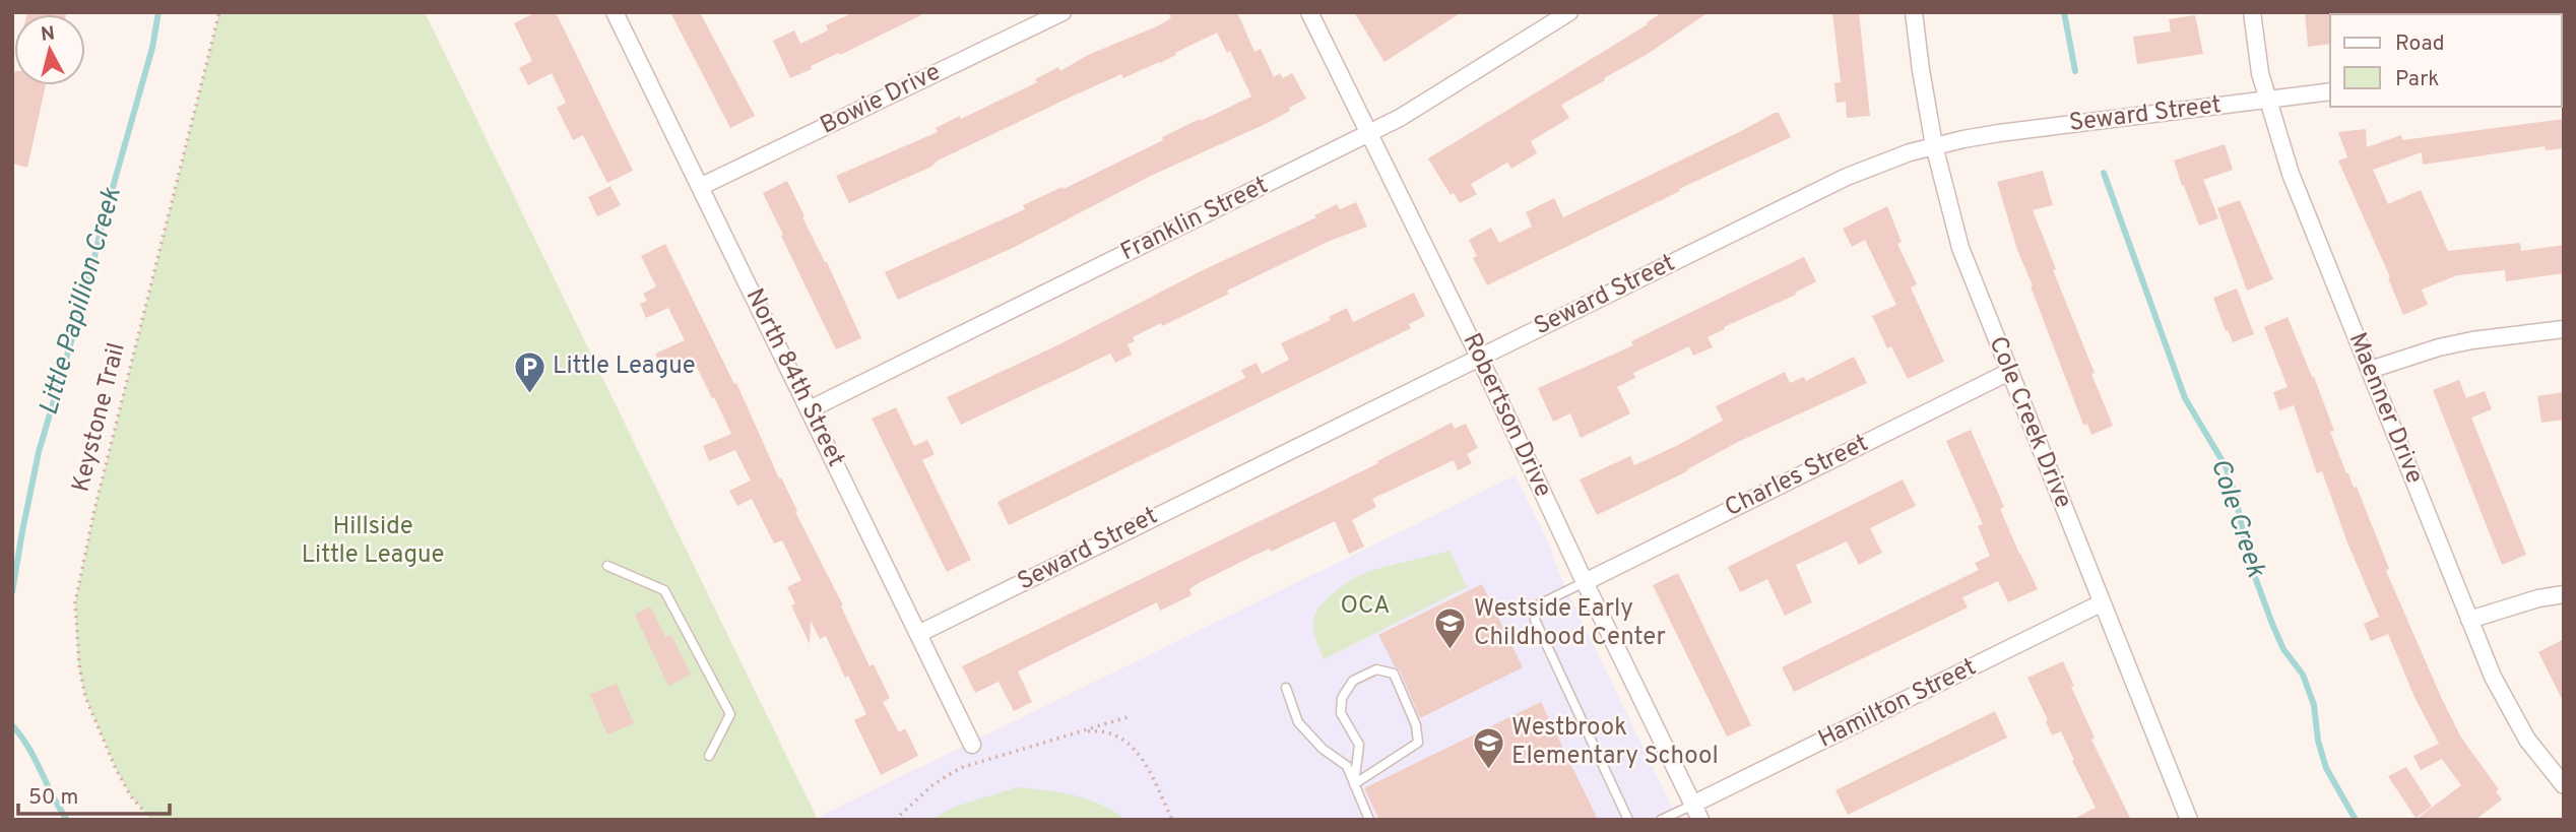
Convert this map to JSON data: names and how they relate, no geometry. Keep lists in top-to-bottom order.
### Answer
{
  "streets": {
    "street": [
      "Bowie Drive",
      "Seward Street",
      "Franklin Street",
      "North 84th Street",
      "Maenner Drive",
      "Robertson Drive",
      "Cole Creek Drive",
      "Charles Street",
      "Hamilton Street"
    ],
    "path": ["Keystone Trail"]
  },
  "crossings": [
    ["Bowie Drive", "North 84th Street"],
    ["Seward Street", "North 84th Street"],
    ["Seward Street", "Maenner Drive"],
    ["Seward Street", "Robertson Drive"],
    ["Seward Street", "Cole Creek Drive"],
    ["Franklin Street", "North 84th Street"],
    ["Franklin Street", "Robertson Drive"],
    ["Robertson Drive", "Charles Street"],
    ["Robertson Drive", "Hamilton Street"],
    ["Cole Creek Drive", "Charles Street"],
    ["Cole Creek Drive", "Hamilton Street"]
  ],
  "water": ["Little Papillion Creek", "Cole Creek"],
  "parks": ["Hillside Little League", "OCA"],
  "places": {
    "parking": ["Little League"],
    "school or university": ["Westside Early Childhood Center", "Westbrook Elementary School"]
  },
  "legend": ["Road", "Park"],
  "scale_bar": "50 m",
  "north": "top"
}
